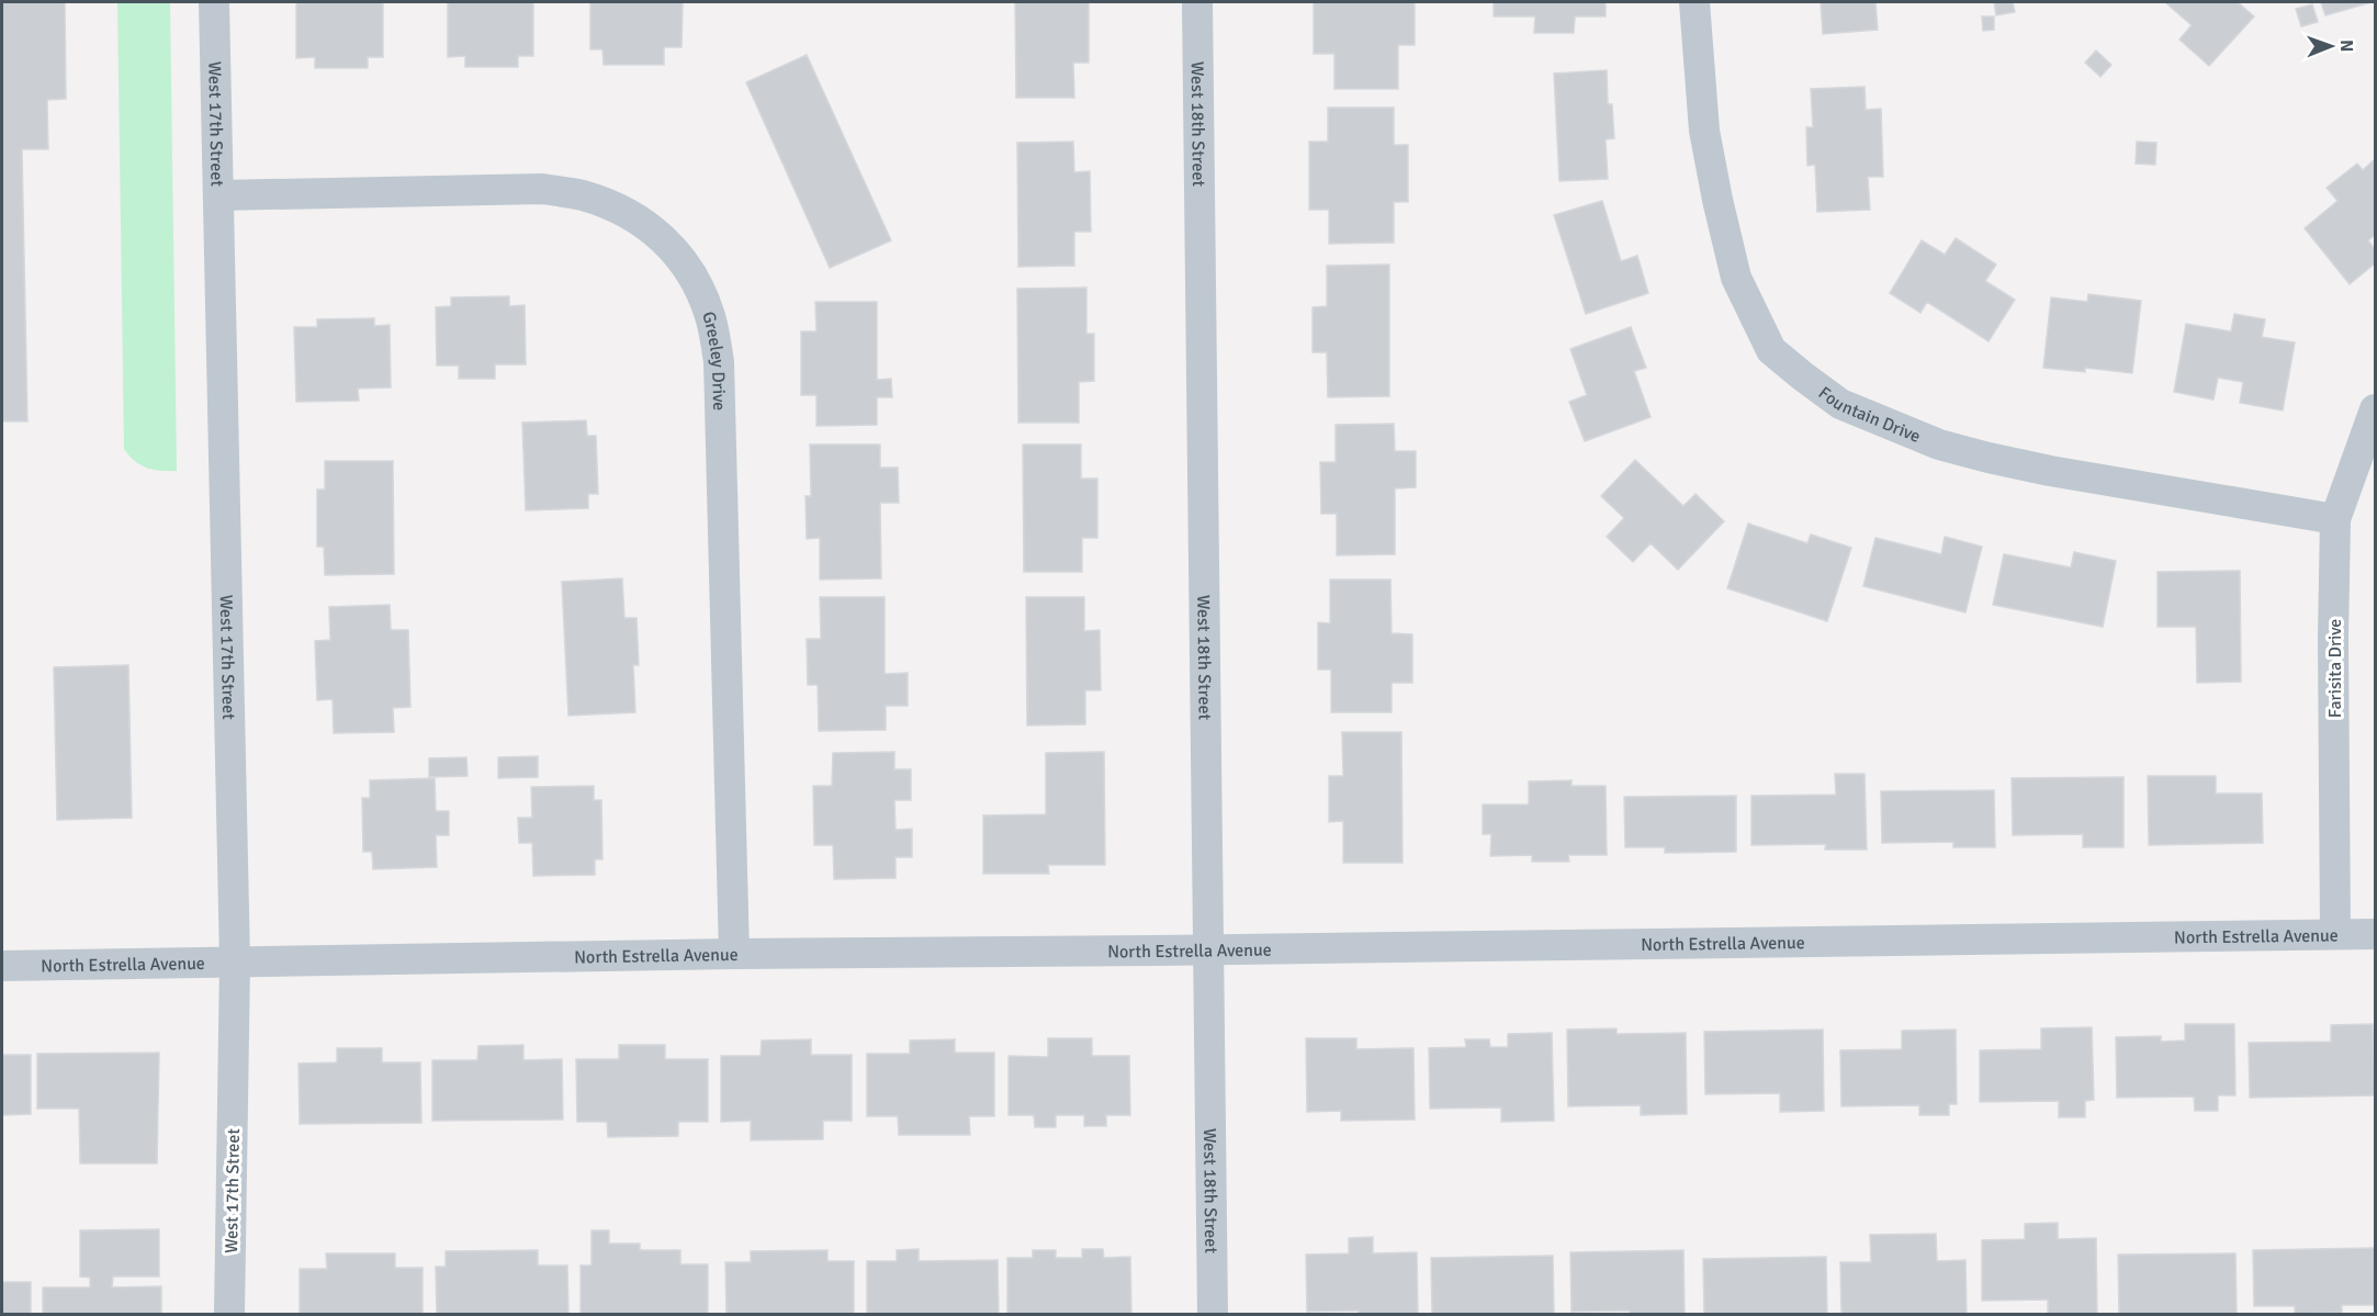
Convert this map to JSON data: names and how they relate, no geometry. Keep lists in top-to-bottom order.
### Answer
{
  "streets": {
    "street": [
      "West 17th Street",
      "West 18th Street",
      "Greeley Drive",
      "Fountain Drive",
      "Farisita Drive",
      "North Estrella Avenue"
    ]
  },
  "crossings": [
    ["West 17th Street", "Greeley Drive"],
    ["West 17th Street", "North Estrella Avenue"],
    ["West 18th Street", "North Estrella Avenue"],
    ["Greeley Drive", "North Estrella Avenue"],
    ["Fountain Drive", "Farisita Drive"],
    ["Farisita Drive", "North Estrella Avenue"]
  ],
  "north": "right"
}
